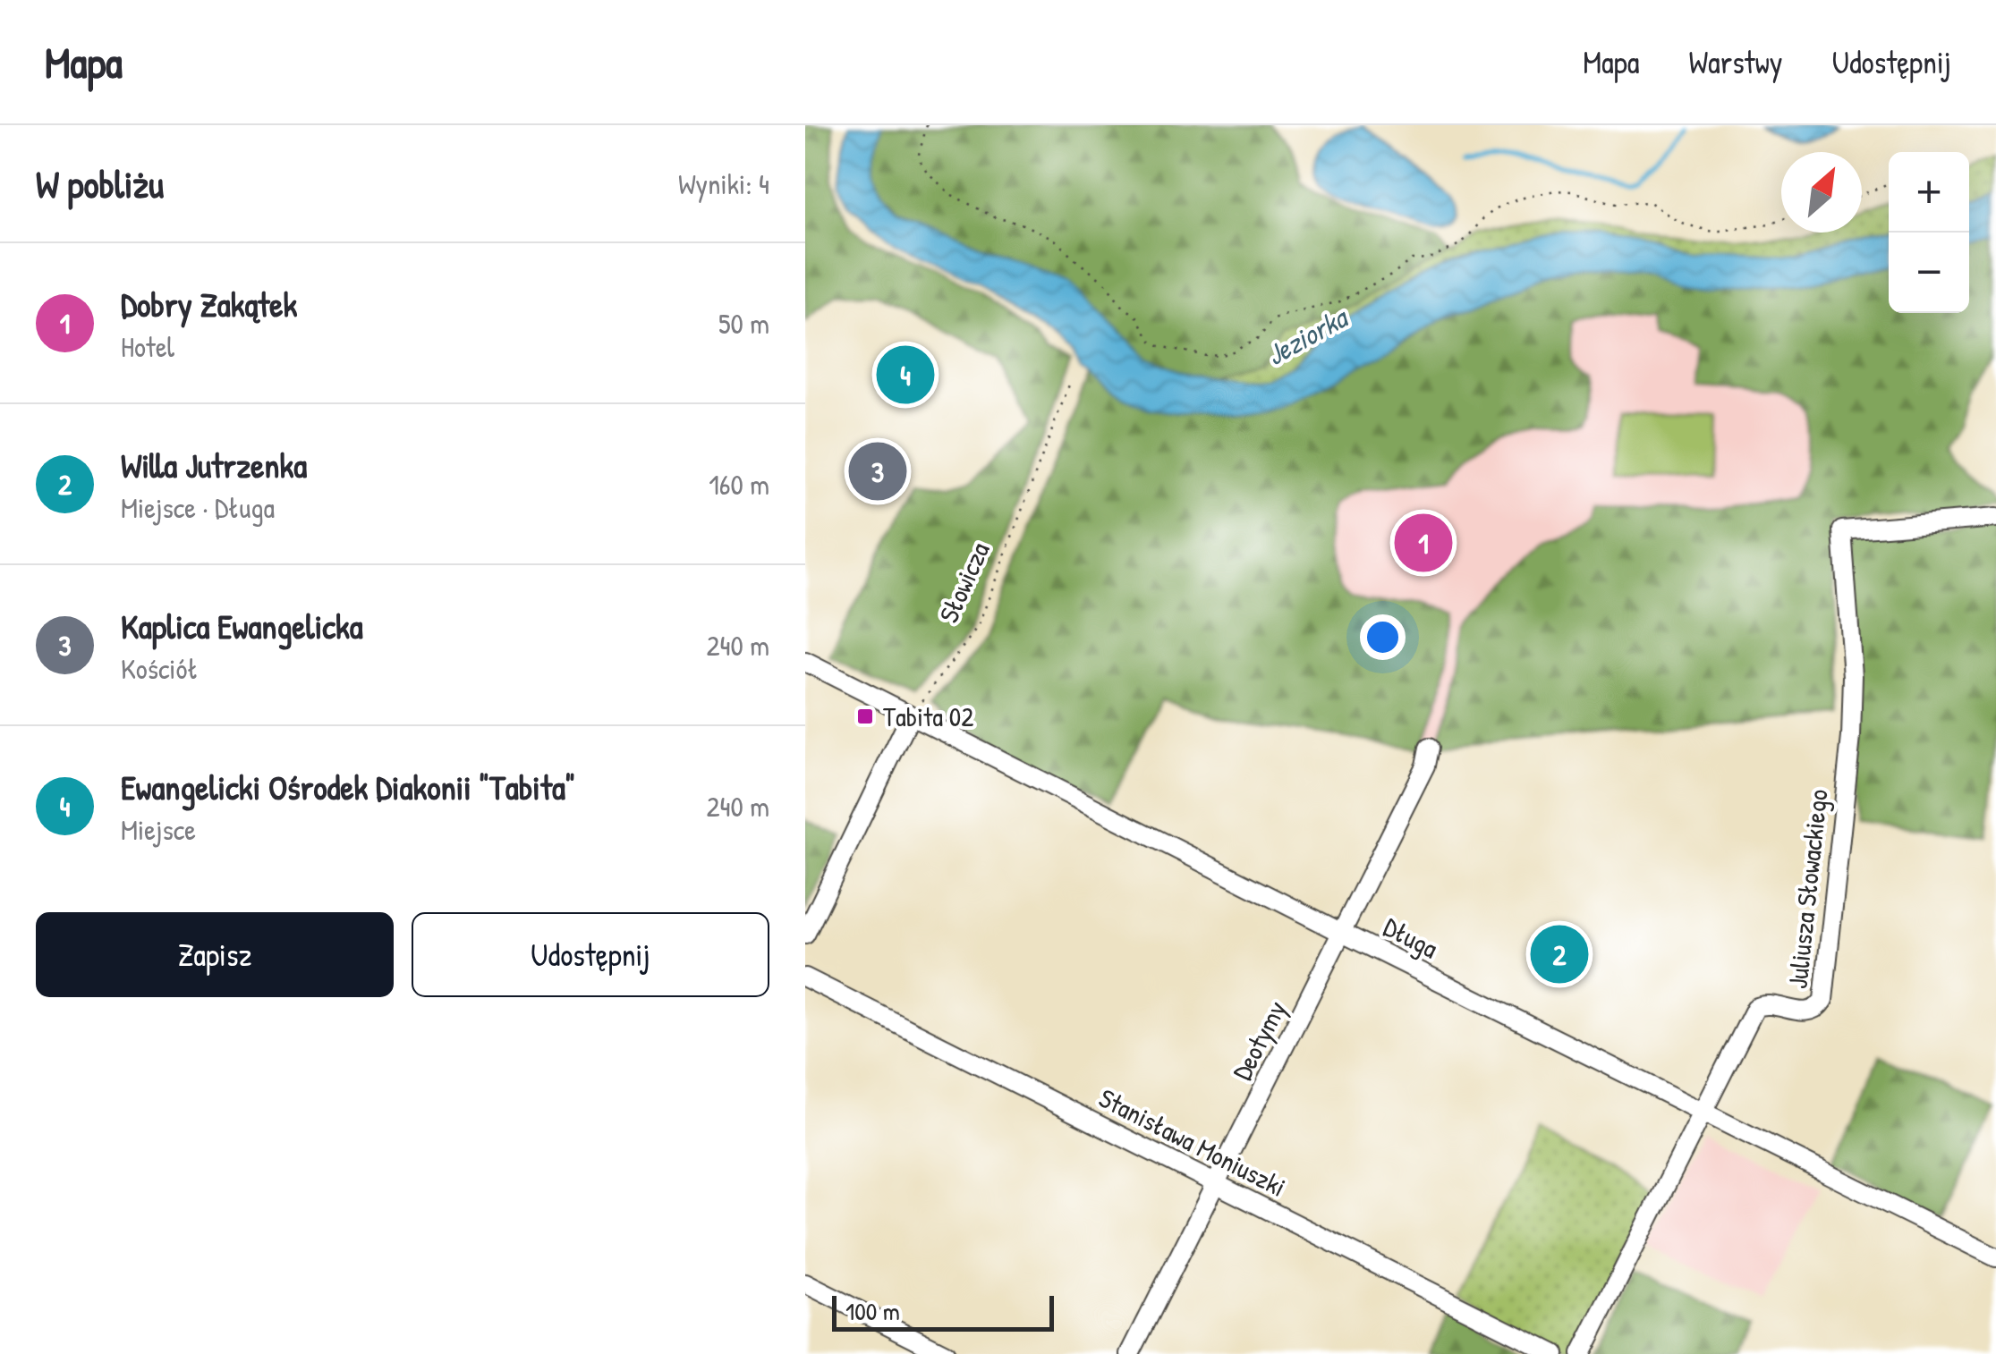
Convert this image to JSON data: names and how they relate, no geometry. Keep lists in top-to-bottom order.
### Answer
{
  "streets": {
    "street": [
      "Juliusza Słowackiego",
      "Długa",
      "Deotymy",
      "Stanisława Moniuszki"
    ],
    "path": ["Słowicza"]
  },
  "crossings": [
    ["Słowicza", "Długa"],
    ["Juliusza Słowackiego", "Długa"],
    ["Długa", "Deotymy"],
    ["Deotymy", "Stanisława Moniuszki"]
  ],
  "water": ["Jeziorka"],
  "places": {
    "transit": ["Tabita 02"]
  },
  "scale_bar": "100 m",
  "north": "top right",
  "page": {
    "header": "Mapa",
    "nav": ["Mapa", "Warstwy", "Udostępnij"],
    "heading": ["W pobliżu", "Wyniki: 4"],
    "map_buttons": ["+", "−"],
    "list": [
      {
        "mark": "1",
        "name": "Dobry Zakątek",
        "note": "Hotel",
        "value": "50 m"
      },
      {
        "mark": "2",
        "name": "Willa Jutrzenka",
        "note": "Miejsce · Długa",
        "value": "160 m"
      },
      {
        "mark": "3",
        "name": "Kaplica Ewangelicka",
        "note": "Kościół",
        "value": "240 m"
      },
      {
        "mark": "4",
        "name": "Ewangelicki Ośrodek Diakonii \"Tabita\"",
        "note": "Miejsce",
        "value": "240 m"
      }
    ],
    "pins": [
      "4",
      "3",
      "1",
      "2"
    ],
    "buttons": ["Zapisz", "Udostępnij"],
    "scale": "100 m"
  }
}
